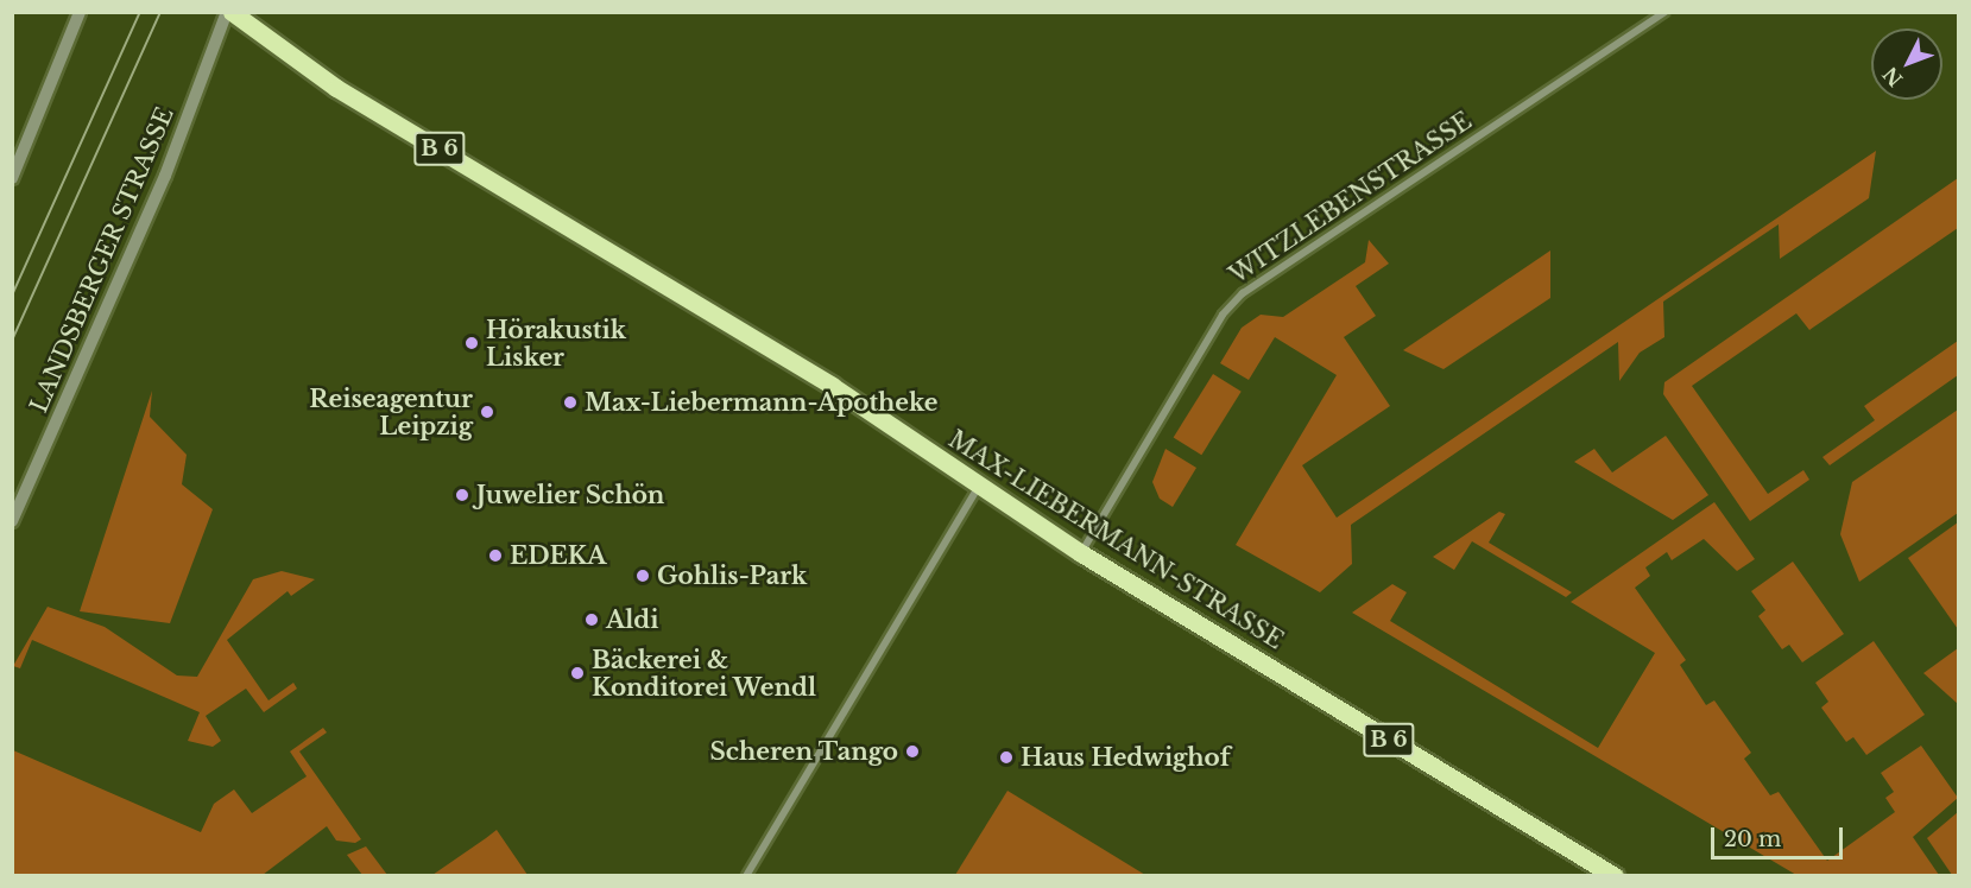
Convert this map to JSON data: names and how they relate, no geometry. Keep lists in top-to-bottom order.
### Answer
{
  "streets": {
    "main road": ["B 6", "MAX-LIEBERMANN-STRASSE"],
    "street": ["WITZLEBENSTRASSE", "LANDSBERGER STRASSE"]
  },
  "crossings": [
    ["WITZLEBENSTRASSE", "MAX-LIEBERMANN-STRASSE"]
  ],
  "places": [
    "Hörakustik Lisker",
    "Max-Liebermann-Apotheke",
    "Reiseagentur Leipzig",
    "Juwelier Schön",
    "EDEKA",
    "Gohlis-Park",
    "Aldi",
    "Bäckerei & Konditorei Wendl",
    "Scheren Tango",
    "Haus Hedwighof"
  ],
  "scale_bar": "20 m",
  "north": "bottom left"
}
